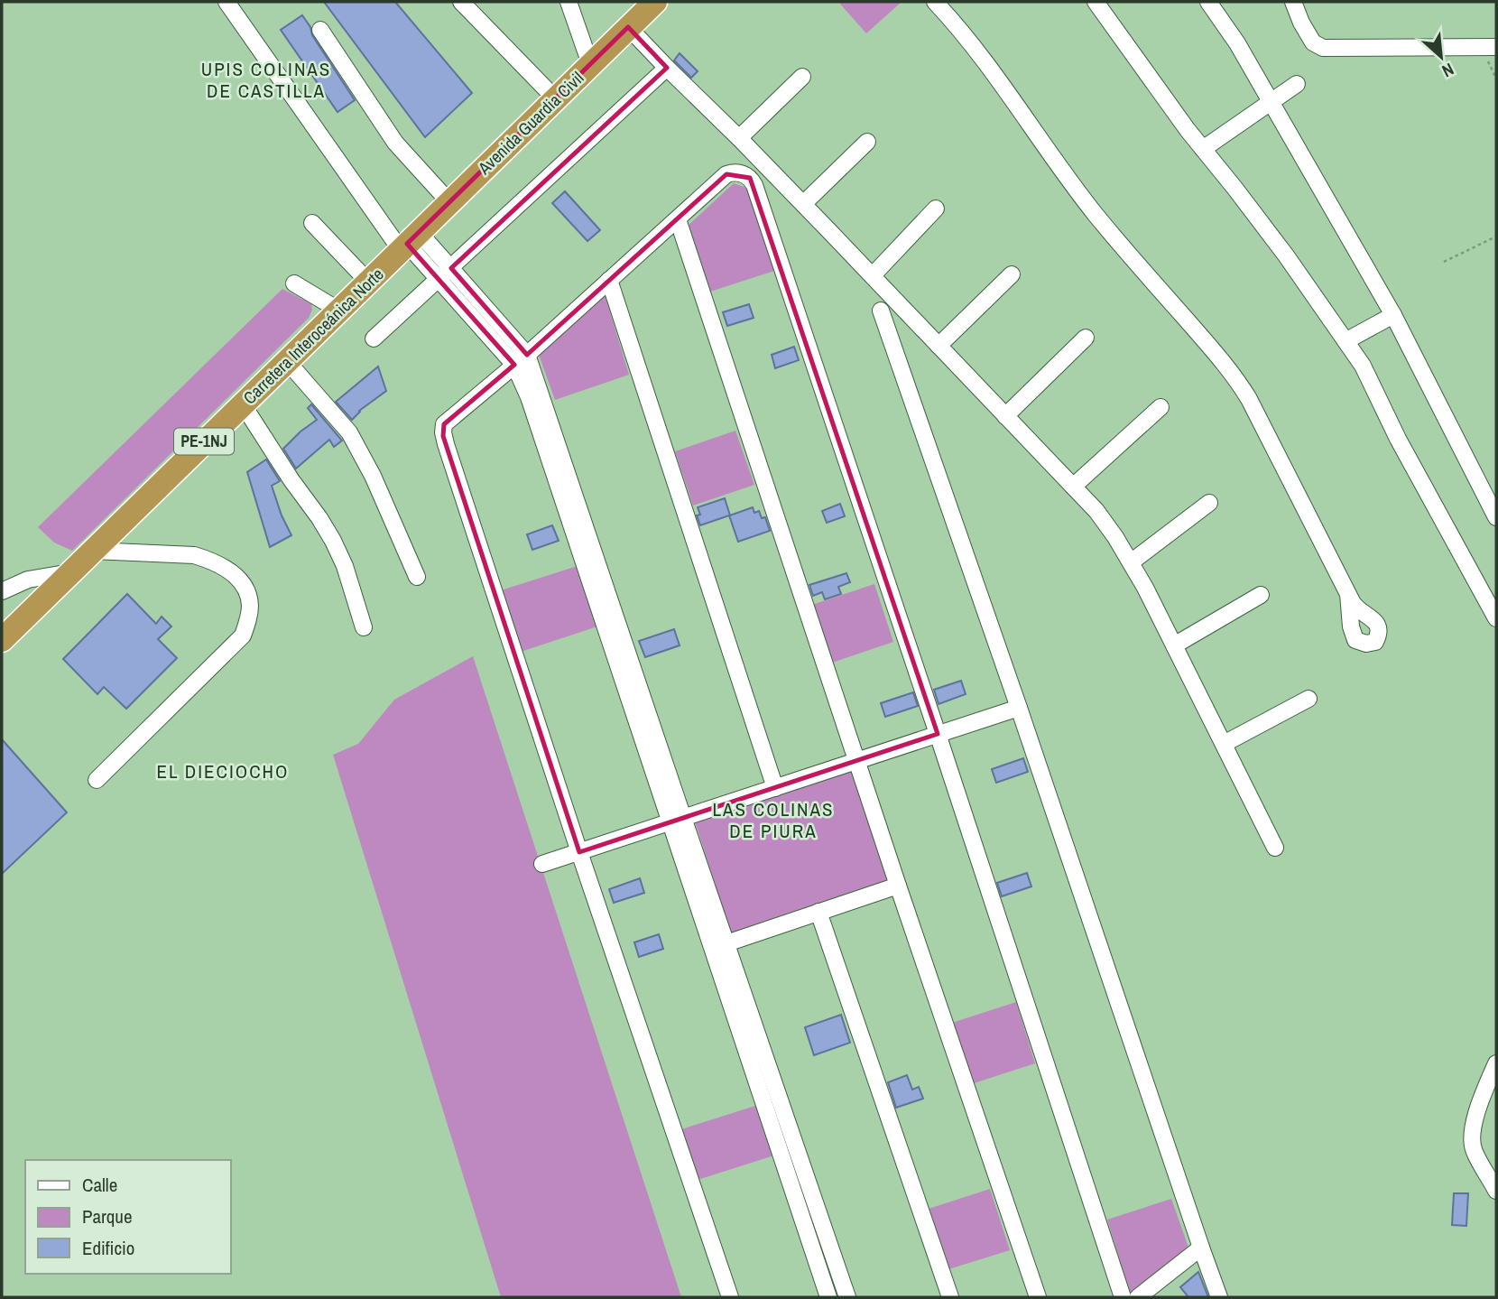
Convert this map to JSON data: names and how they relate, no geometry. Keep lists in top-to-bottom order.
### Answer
{
  "streets": {
    "highway": ["Avenida Guardia Civil", "Carretera Interoceánica Norte", "PE-1NJ"]
  },
  "crossings": [
    ["Avenida Guardia Civil", "Carretera Interoceánica Norte"]
  ],
  "districts": ["UPIS COLINAS DE CASTILLA", "EL DIECIOCHO", "LAS COLINAS DE PIURA"],
  "legend": ["Calle", "Parque", "Edificio"],
  "north": "bottom right"
}
